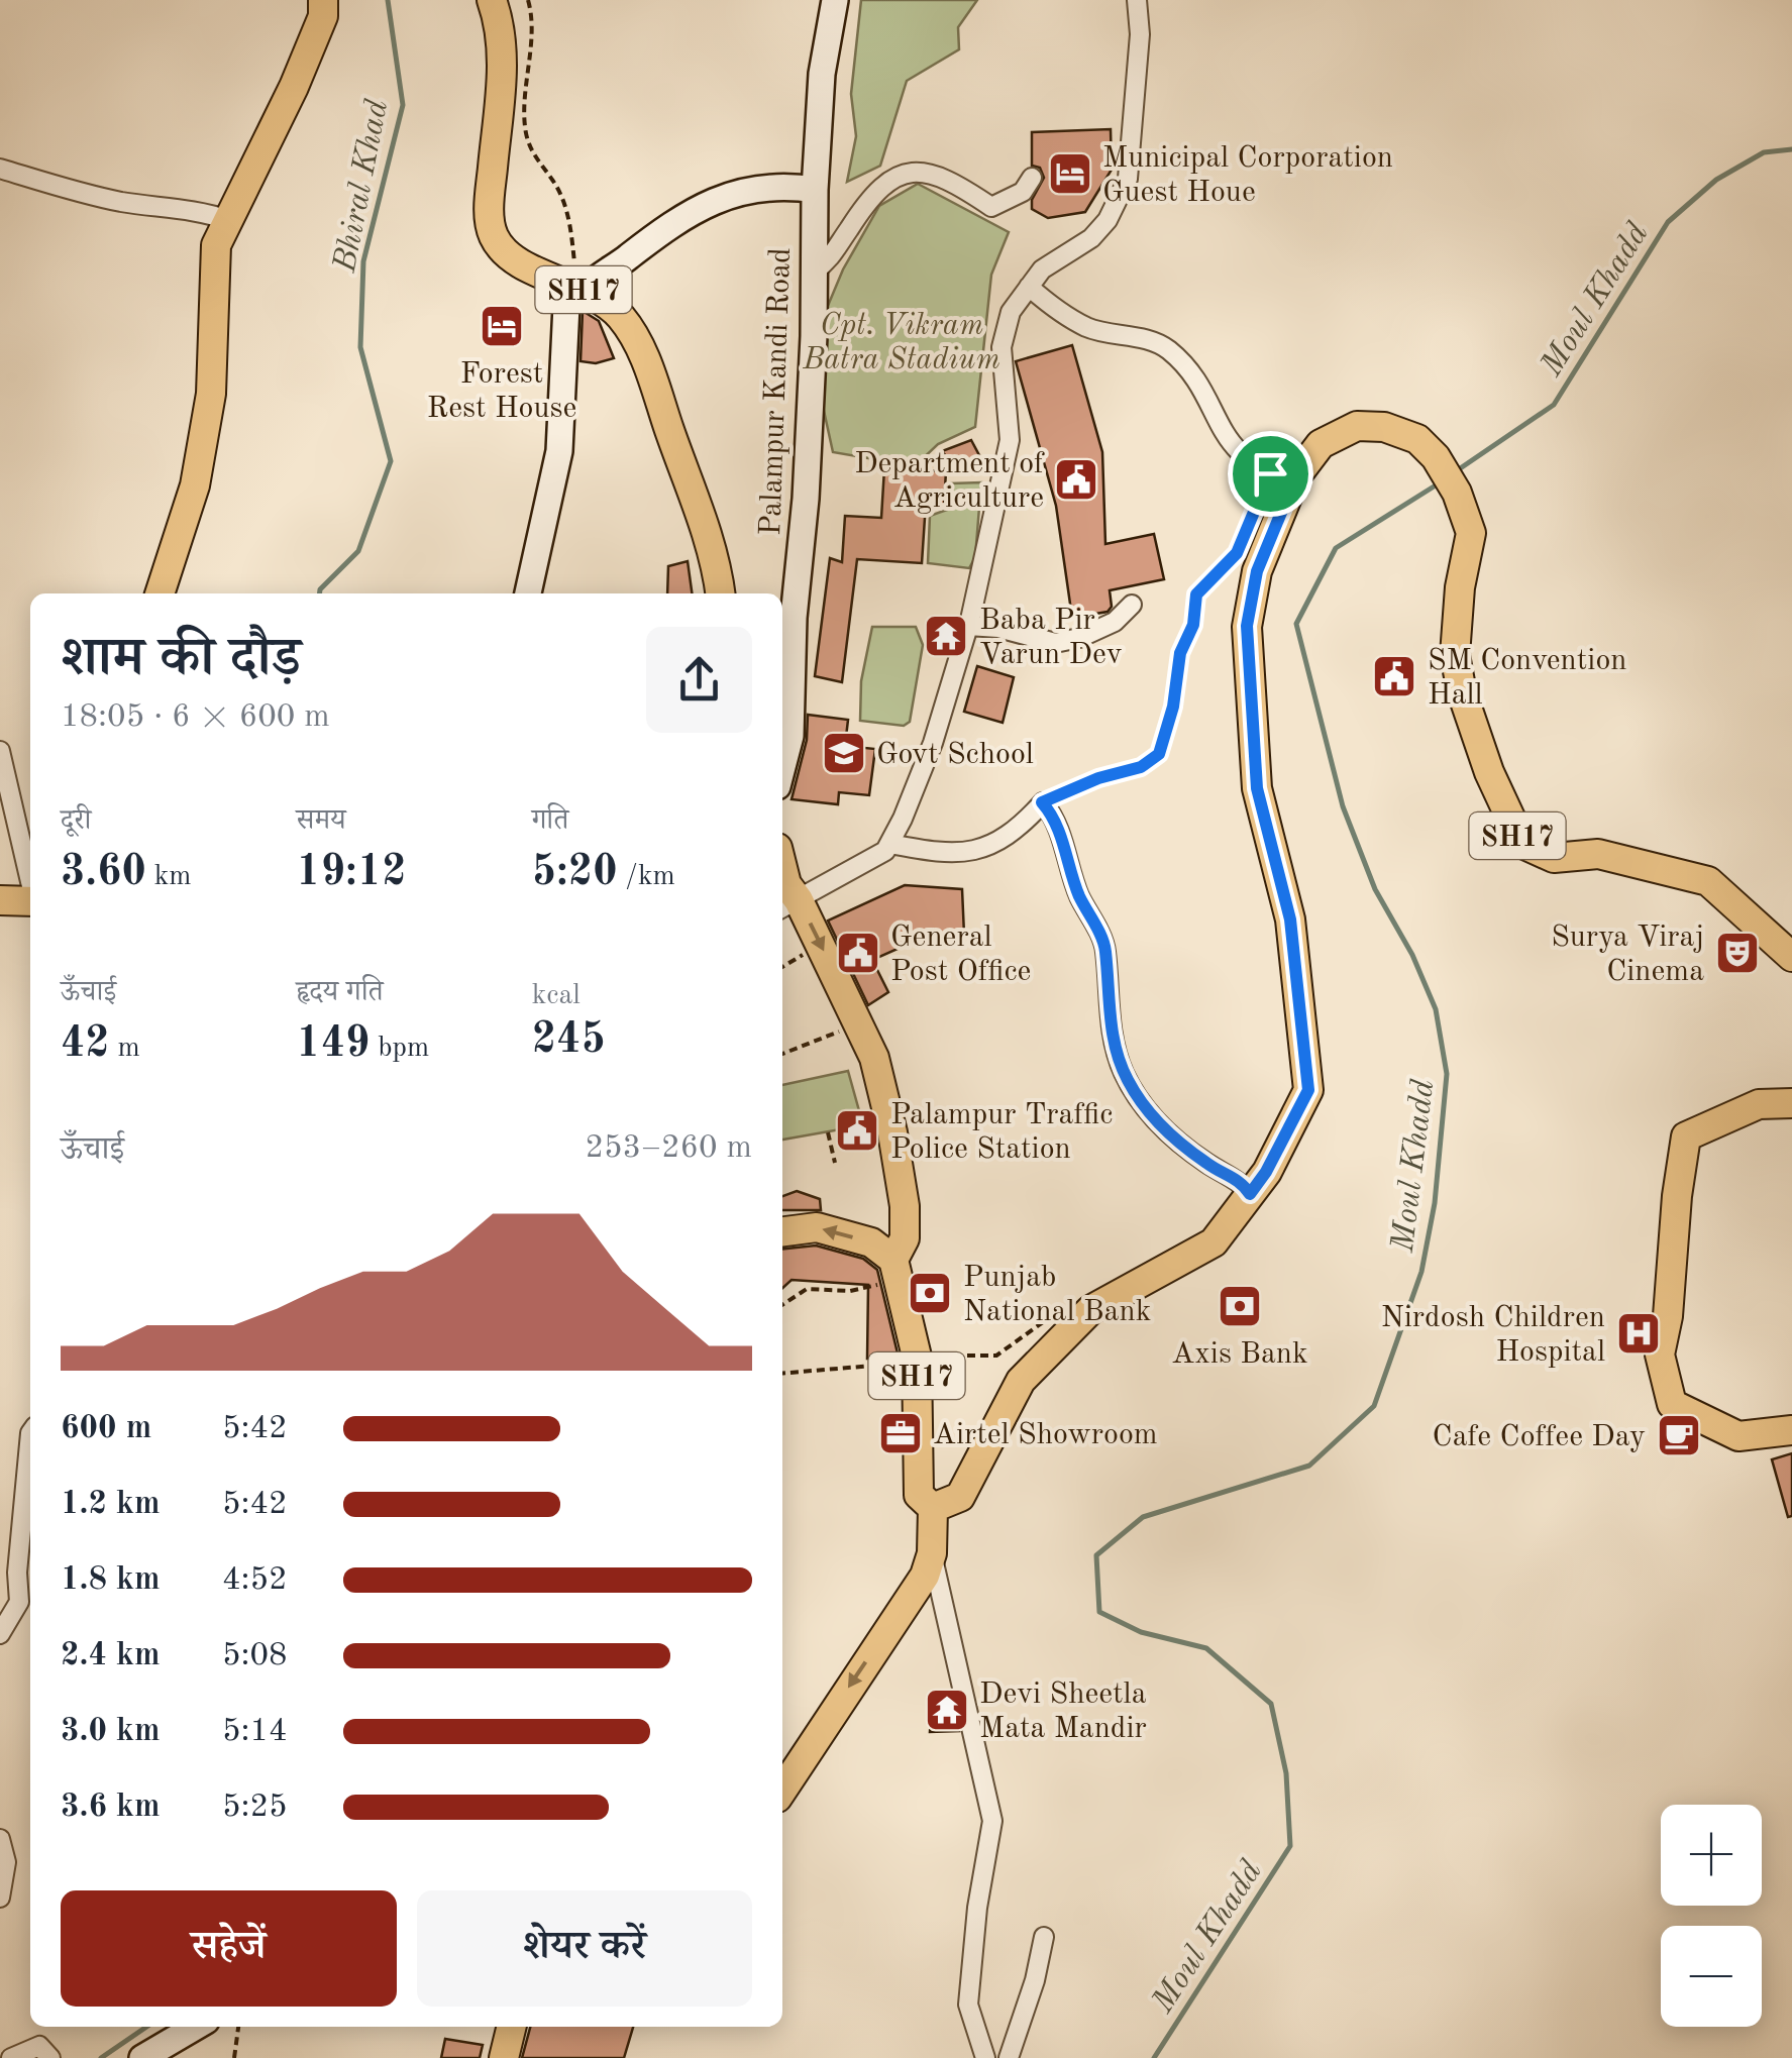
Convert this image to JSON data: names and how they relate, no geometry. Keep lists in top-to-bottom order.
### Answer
{
  "streets": {
    "main road": ["SH17"],
    "street": ["Palampur Kandi Road"]
  },
  "water": ["Bhiral Khad", "Moul Khadd"],
  "parks": ["Cpt. Vikram Batra Stadium"],
  "places": {
    "hotel": ["Municipal Corporation Guest Houe", "Forest Rest House"],
    "public building": [
      "Department of Agriculture",
      "SM Convention Hall",
      "General Post Office",
      "Palampur Traffic Police Station"
    ],
    "temple": ["Baba Pir Varun Dev", "Devi Sheetla Mata Mandir"],
    "school or university": ["Govt School"],
    "theatre": ["Surya Viraj Cinema"],
    "bank": ["Punjab National Bank", "Axis Bank"],
    "hospital": ["Nirdosh Children Hospital"],
    "office": ["Airtel Showroom"],
    "cafe": ["Cafe Coffee Day"]
  },
  "page": {
    "heading": ["शाम की दौड़", "18:05 · 6 × 600 m"],
    "stats": [
      ["दूरी", "3.60 km"],
      ["समय", "19:12"],
      ["गति", "5:20 /km"],
      ["ऊँचाई", "42 m"],
      ["हृदय गति", "149 bpm"],
      ["kcal", "245"]
    ],
    "chart": ["ऊँचाई", "253–260 m"],
    "list": [
      {
        "name": "600 m",
        "note": "5:42"
      },
      {
        "name": "1.2 km",
        "note": "5:42"
      },
      {
        "name": "1.8 km",
        "note": "4:52"
      },
      {
        "name": "2.4 km",
        "note": "5:08"
      },
      {
        "name": "3.0 km",
        "note": "5:14"
      },
      {
        "name": "3.6 km",
        "note": "5:25"
      }
    ],
    "map_buttons": ["+", "−"],
    "buttons": ["सहेजें", "शेयर करें"]
  }
}
